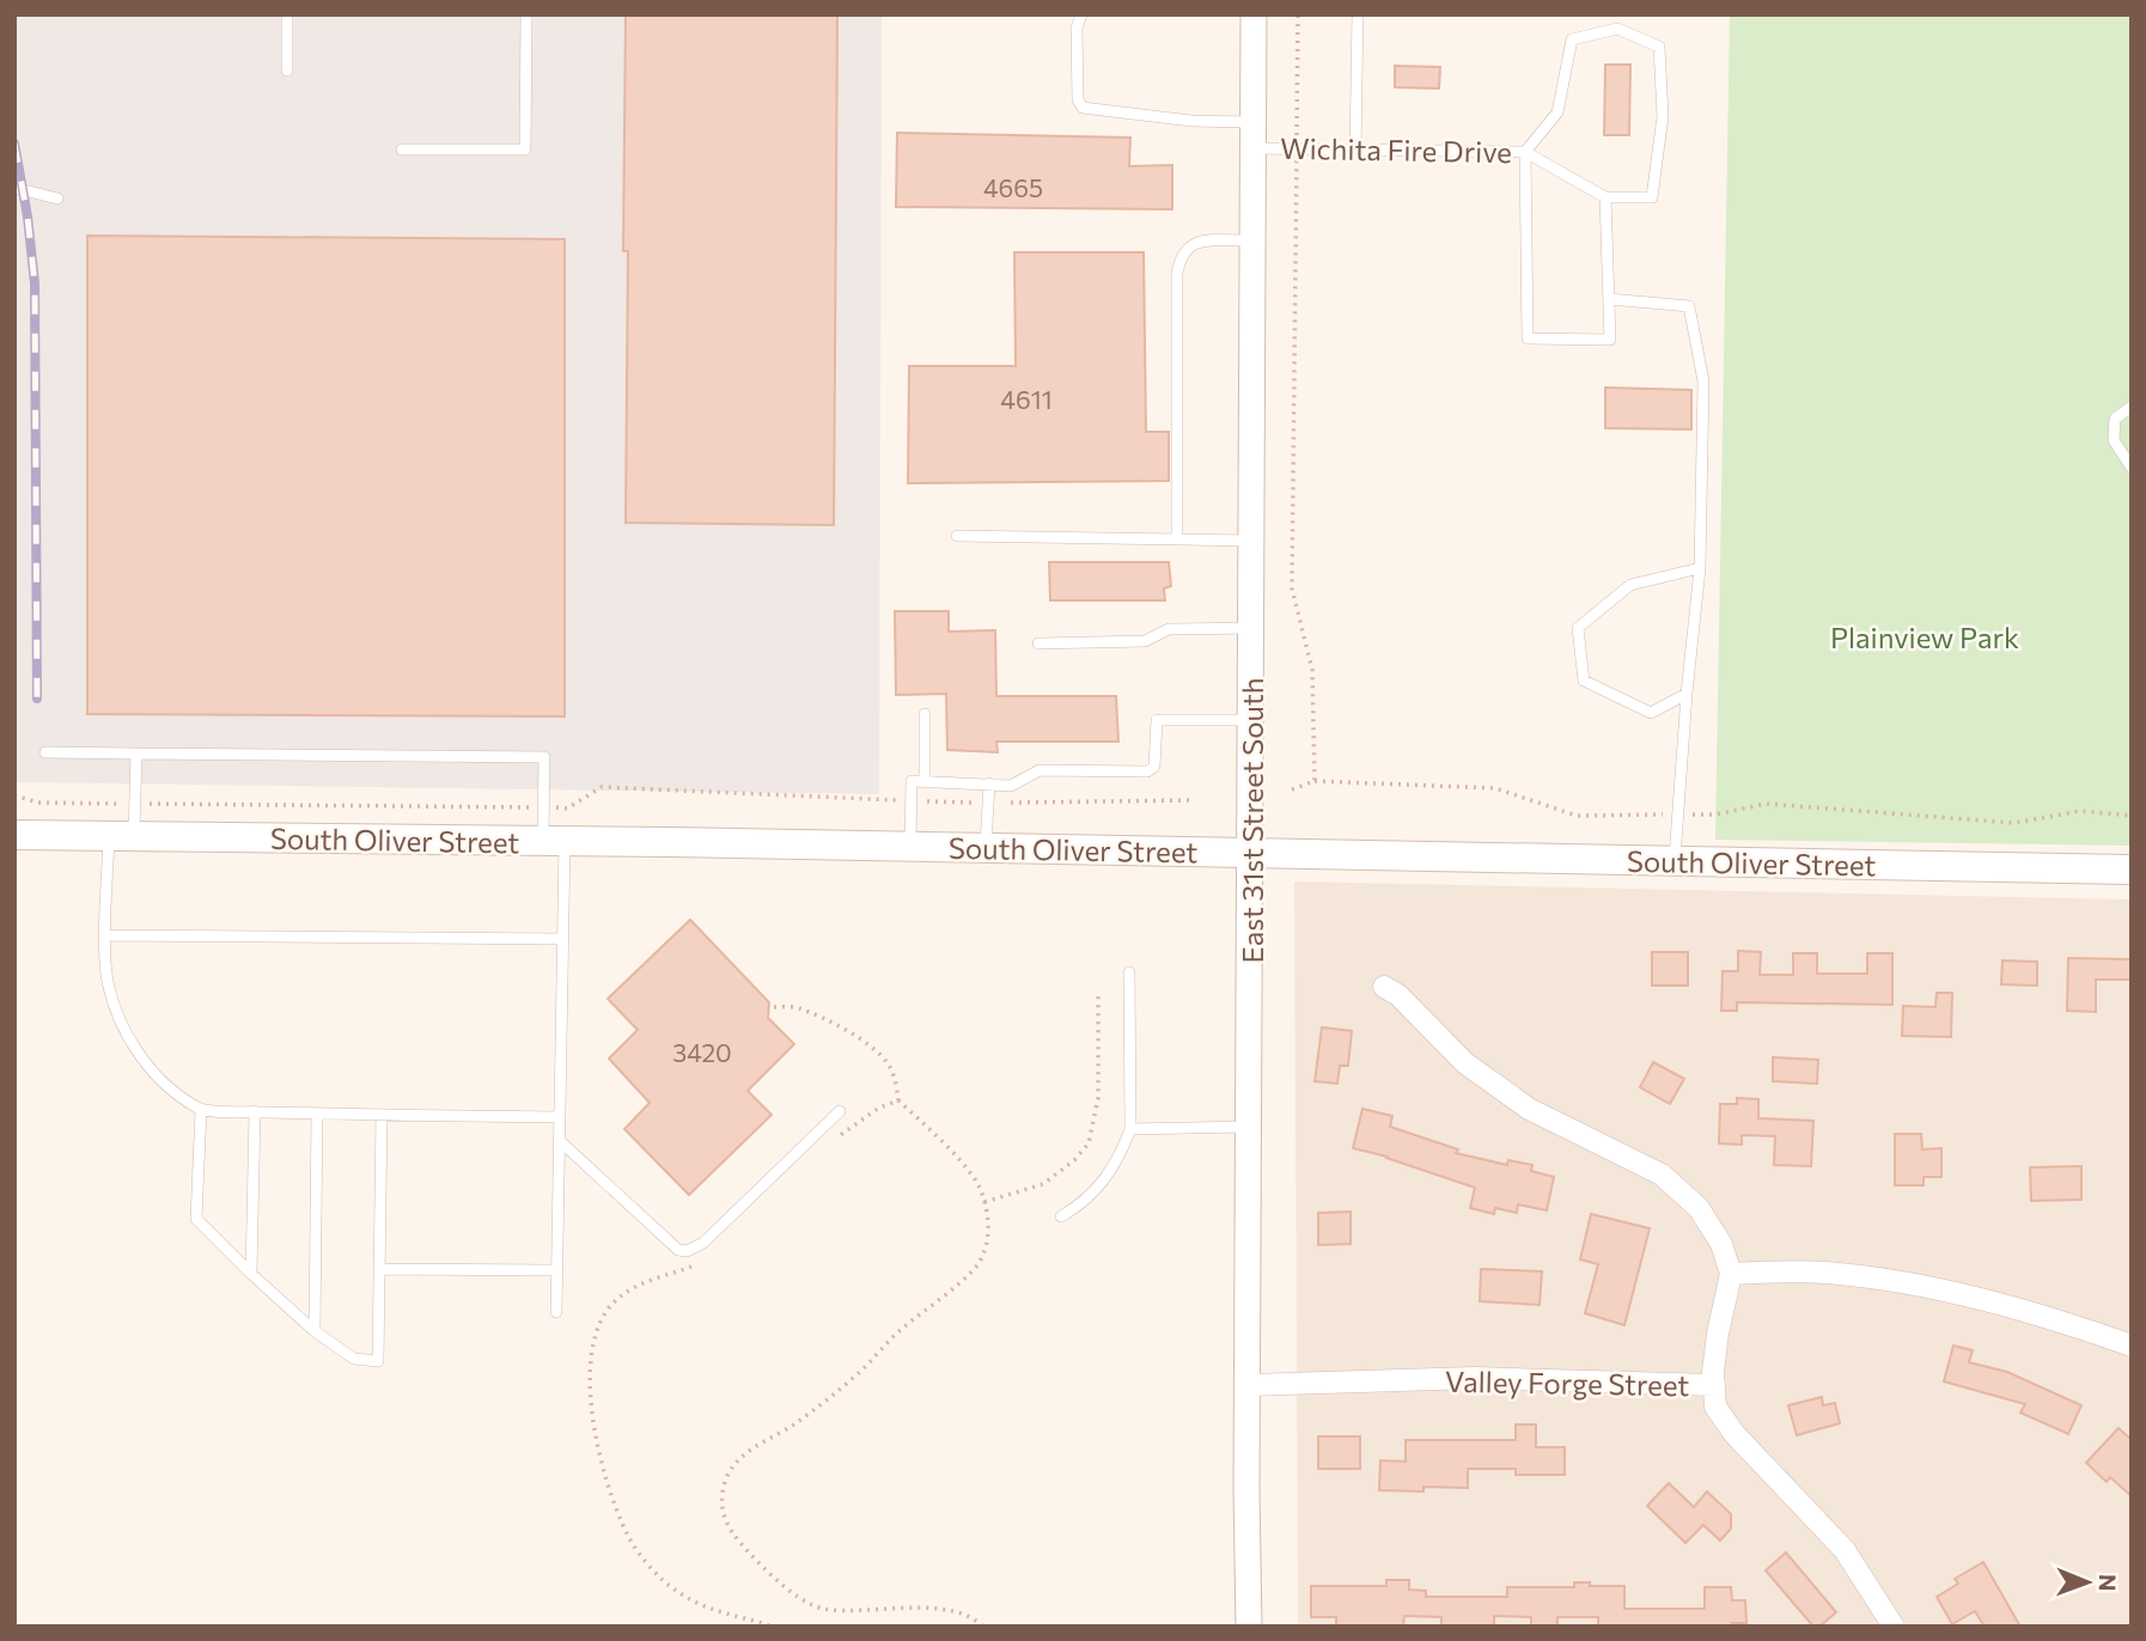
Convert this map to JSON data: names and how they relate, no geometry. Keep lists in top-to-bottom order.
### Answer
{
  "streets": {
    "main road": ["South Oliver Street"],
    "street": ["East 31st Street South", "Valley Forge Street"],
    "lane": ["Wichita Fire Drive"]
  },
  "crossings": [
    ["Wichita Fire Drive", "East 31st Street South"],
    ["East 31st Street South", "South Oliver Street"],
    ["East 31st Street South", "Valley Forge Street"]
  ],
  "parks": ["Plainview Park"],
  "house_numbers": ["4665", "4611", "3420"],
  "north": "right"
}
